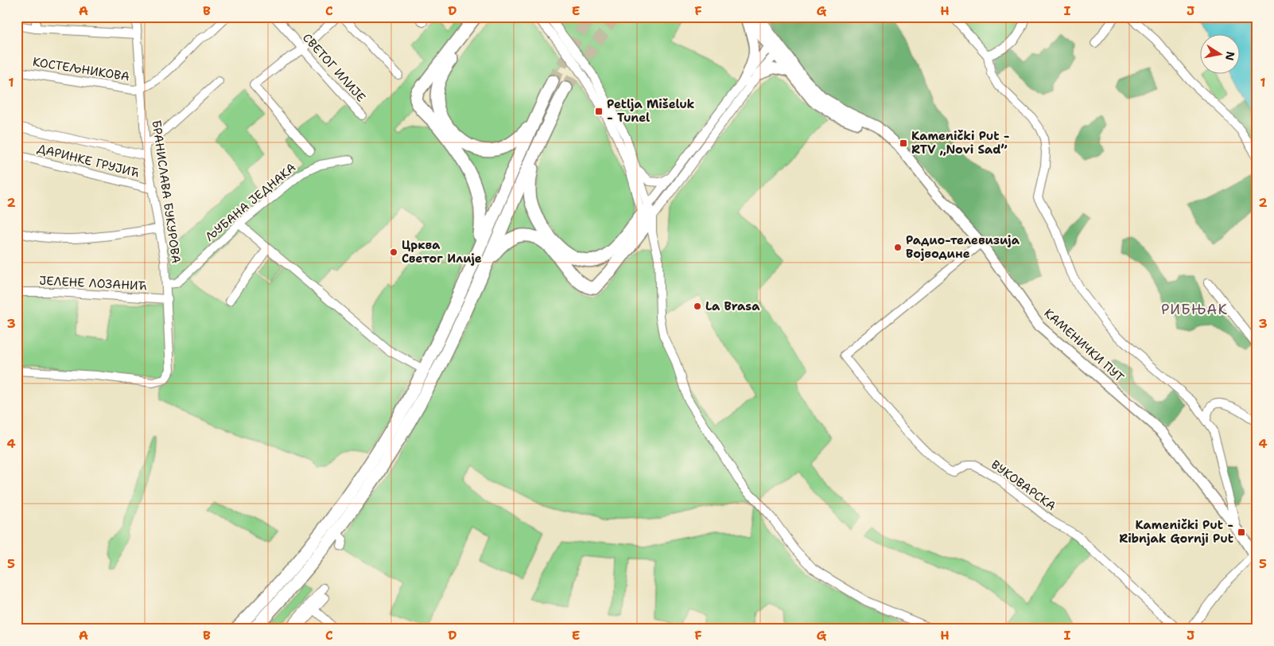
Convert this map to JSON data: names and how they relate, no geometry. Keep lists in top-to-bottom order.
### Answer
{
  "streets": {
    "main road": ["КАМЕНИЧКИ ПУТ"],
    "street": [
      "СВЕТОГ ИЛИЈЕ",
      "КОСТЕЉНИКОВА",
      "ДАРИНКЕ ГРУЈИЋ",
      "БРАНИСЛАВА БУКУРОВА",
      "ЉУБАНА ЈЕДНАКА",
      "ЈЕЛЕНЕ ЛОЗАНИЋ",
      "ВУКОВАРСКА"
    ]
  },
  "crossings": [
    ["КОСТЕЉНИКОВА", "БРАНИСЛАВА БУКУРОВА"],
    ["ДАРИНКЕ ГРУЈИЋ", "БРАНИСЛАВА БУКУРОВА"],
    ["БРАНИСЛАВА БУКУРОВА", "ЉУБАНА ЈЕДНАКА"],
    ["БРАНИСЛАВА БУКУРОВА", "ЈЕЛЕНЕ ЛОЗАНИЋ"],
    ["КАМЕНИЧКИ ПУТ", "ВУКОВАРСКА"]
  ],
  "districts": ["РИБЊАК"],
  "places": {
    "transit": ["Petlja Mišeluk - Tunel", "Kamenički Put - RTV „Novi Sad”", "Kamenički Put - Ribnjak Gornji Put"],
    "other": ["Радио-телевизија Војводине", "Црква Светог Илије", "La Brasa"]
  },
  "north": "right",
  "grid": {
    "columns": [
      "A",
      "B",
      "C",
      "D",
      "E",
      "F",
      "G",
      "H",
      "I",
      "J"
    ],
    "rows": [
      "1",
      "2",
      "3",
      "4",
      "5"
    ]
  }
}
